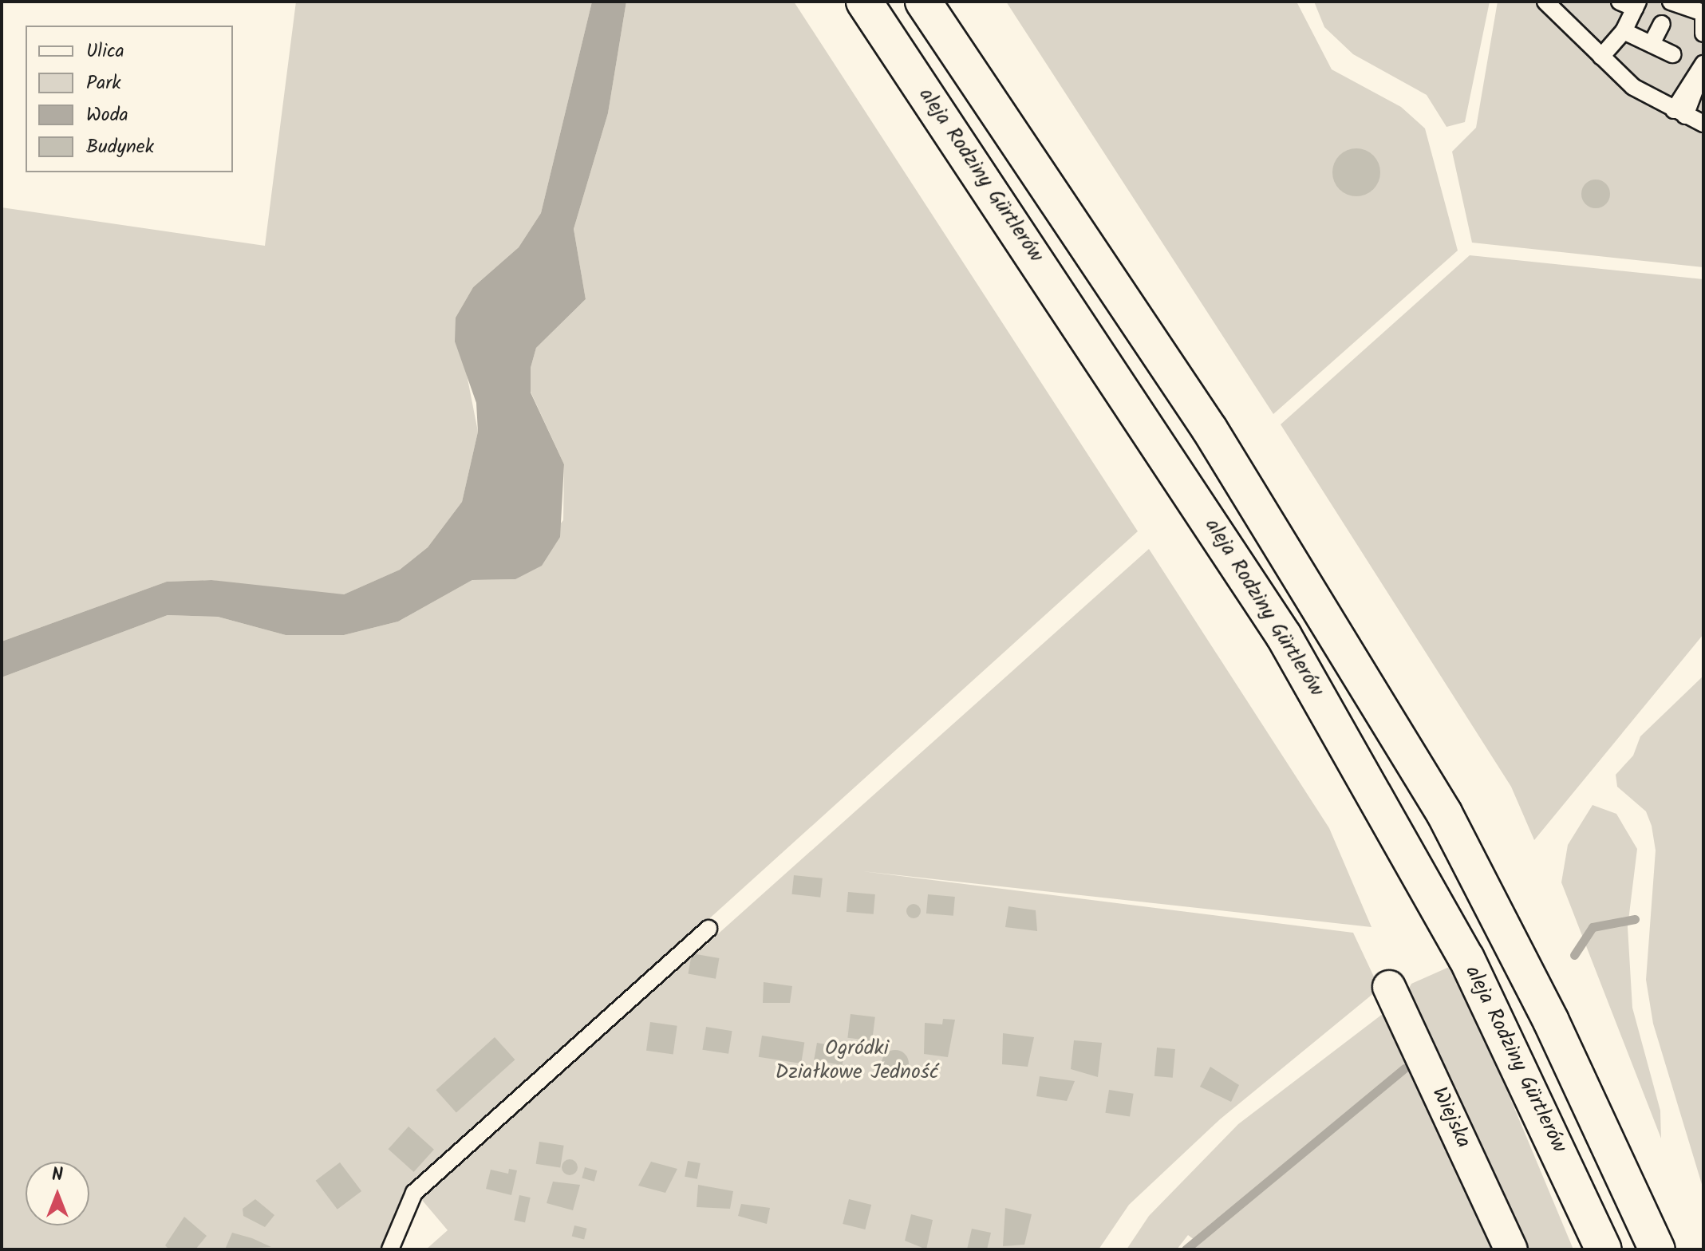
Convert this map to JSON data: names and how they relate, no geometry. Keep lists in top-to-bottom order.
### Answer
{
  "streets": {
    "main road": ["aleja Rodziny Gürtlerów"],
    "street": ["Wiejska"]
  },
  "parks": ["Ogródki Działkowe Jedność"],
  "legend": [
    "Ulica",
    "Park",
    "Woda",
    "Budynek"
  ],
  "north": "top"
}
